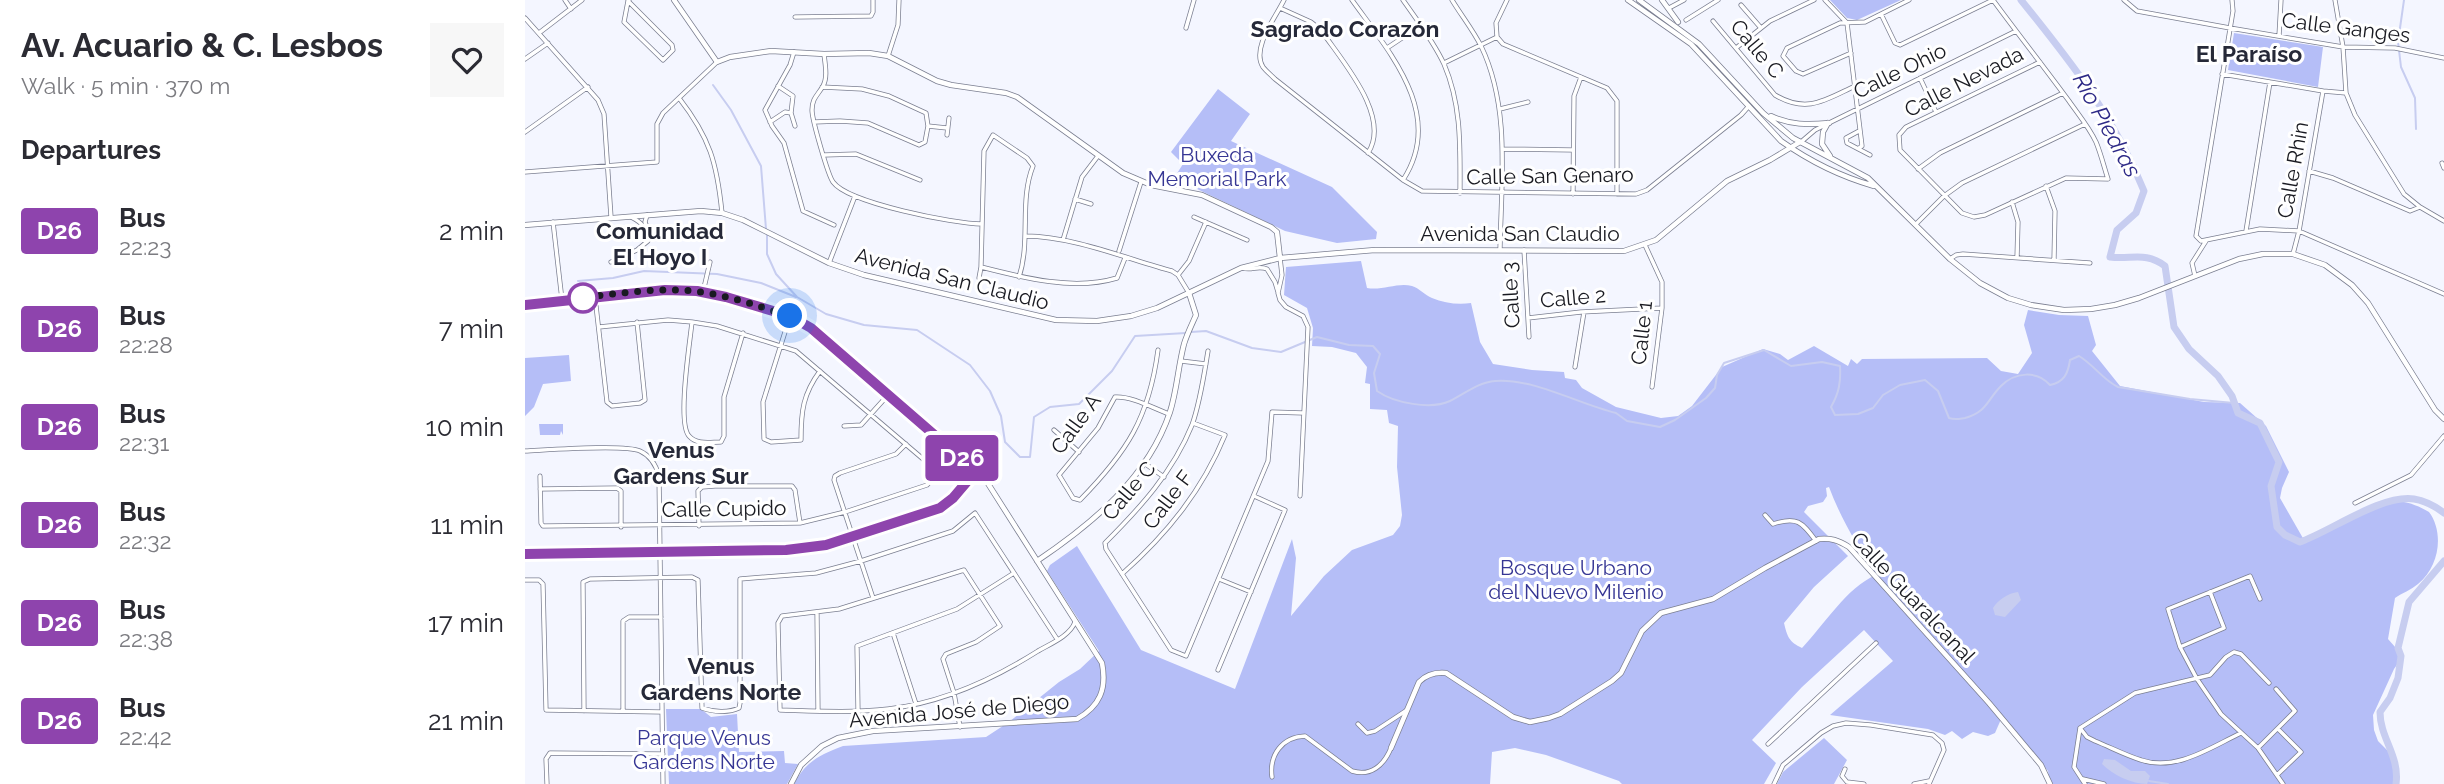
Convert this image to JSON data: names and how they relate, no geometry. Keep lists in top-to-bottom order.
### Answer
{
  "streets": {
    "street": [
      "Calle Ganges",
      "Calle C",
      "Calle Ohio",
      "Calle Nevada",
      "Calle Rhin",
      "Calle San Genaro",
      "Avenida San Claudio",
      "Calle 3",
      "Calle 2",
      "Calle 1",
      "Calle A",
      "Calle F",
      "Calle Cupido",
      "Calle Guaralcanal",
      "Avenida José de Diego"
    ]
  },
  "crossings": [
    ["Calle C", "Calle F"],
    ["Calle Ohio", "Avenida San Claudio"],
    ["Avenida San Claudio", "Calle 3"],
    ["Avenida San Claudio", "Calle 1"],
    ["Calle 3", "Calle 2"],
    ["Calle 2", "Calle 1"]
  ],
  "districts": [
    "Sagrado Corazón",
    "El Paraíso",
    "Comunidad El Hoyo I",
    "Venus Gardens Sur",
    "Venus Gardens Norte"
  ],
  "water": ["Río Piedras"],
  "parks": ["Buxeda Memorial Park", "Bosque Urbano del Nuevo Milenio", "Parque Venus Gardens Norte"],
  "lines": ["bus line D26"],
  "page": {
    "heading": [
      ["Av. Acuario & C. Lesbos", "Walk · 5 min · 370 m"],
      "Departures"
    ],
    "on_map": "D26",
    "list": [
      {
        "mark": "D26",
        "name": "Bus",
        "note": "22:23",
        "value": "2 min"
      },
      {
        "mark": "D26",
        "name": "Bus",
        "note": "22:28",
        "value": "7 min"
      },
      {
        "mark": "D26",
        "name": "Bus",
        "note": "22:31",
        "value": "10 min"
      },
      {
        "mark": "D26",
        "name": "Bus",
        "note": "22:32",
        "value": "11 min"
      },
      {
        "mark": "D26",
        "name": "Bus",
        "note": "22:38",
        "value": "17 min"
      },
      {
        "mark": "D26",
        "name": "Bus",
        "note": "22:42",
        "value": "21 min"
      }
    ]
  }
}
